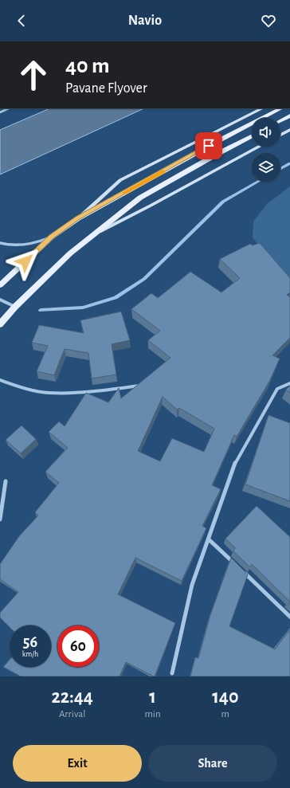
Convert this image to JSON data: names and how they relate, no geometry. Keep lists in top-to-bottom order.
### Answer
{
  "page": {
    "header": "Navio",
    "turn": ["40 m", "Pavane Flyover"],
    "speed": "56 km/h",
    "limit": "60",
    "eta": [
      "22:44",
      "Arrival",
      "1",
      "min",
      "140",
      "m"
    ],
    "buttons": ["Exit", "Share"]
  }
}
